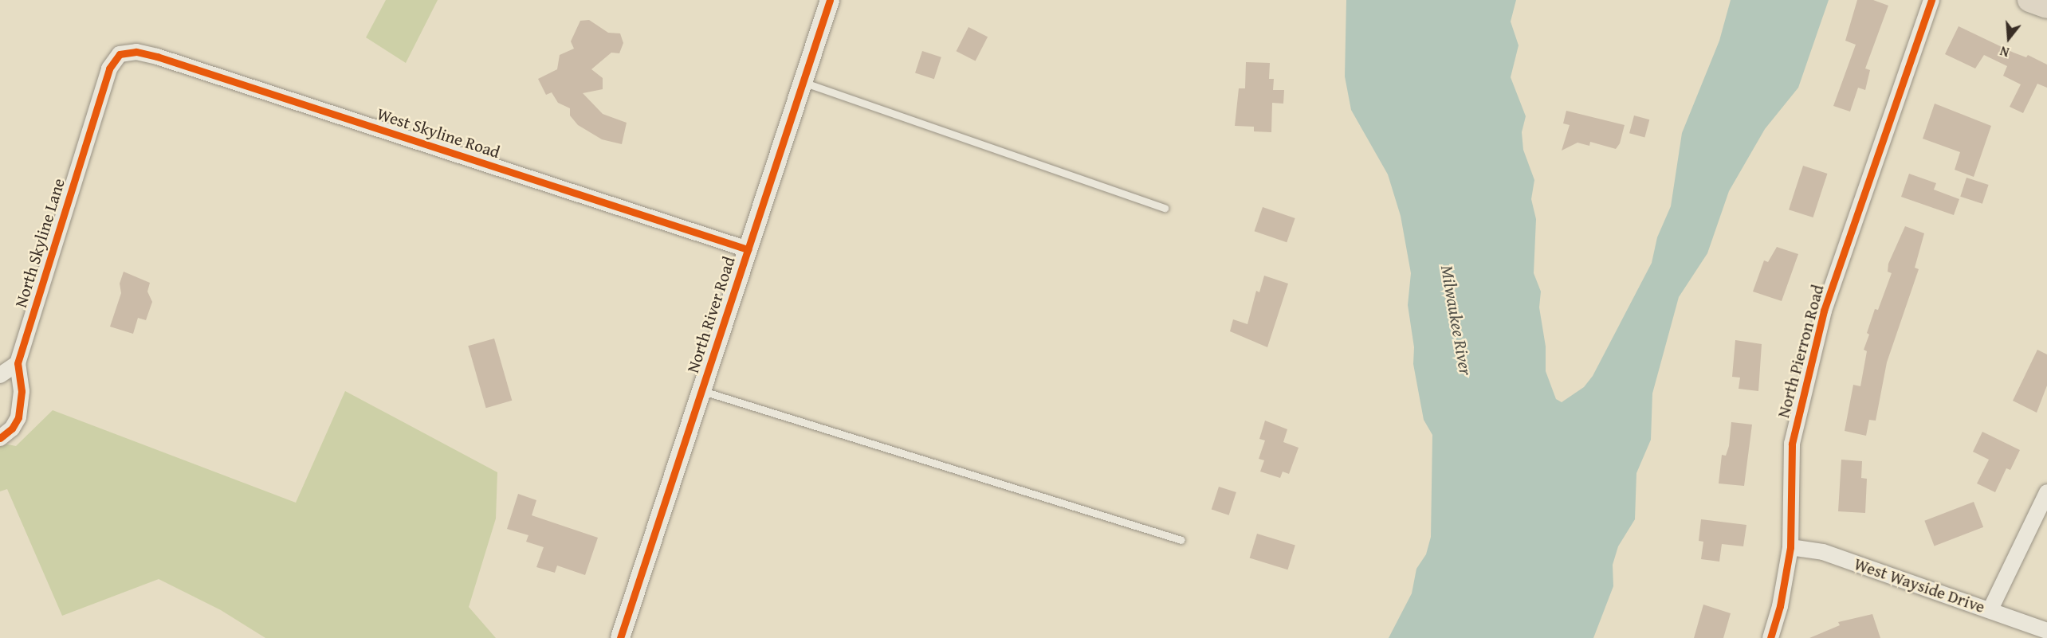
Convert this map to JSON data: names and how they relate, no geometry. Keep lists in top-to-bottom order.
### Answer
{
  "streets": {
    "street": [
      "West Skyline Road",
      "North Skyline Lane",
      "North River Road",
      "North Pierron Road",
      "West Wayside Drive"
    ]
  },
  "crossings": [
    ["West Skyline Road", "North Skyline Lane"],
    ["West Skyline Road", "North River Road"],
    ["North Pierron Road", "West Wayside Drive"]
  ],
  "water": ["Milwaukee River"],
  "north": "bottom"
}
